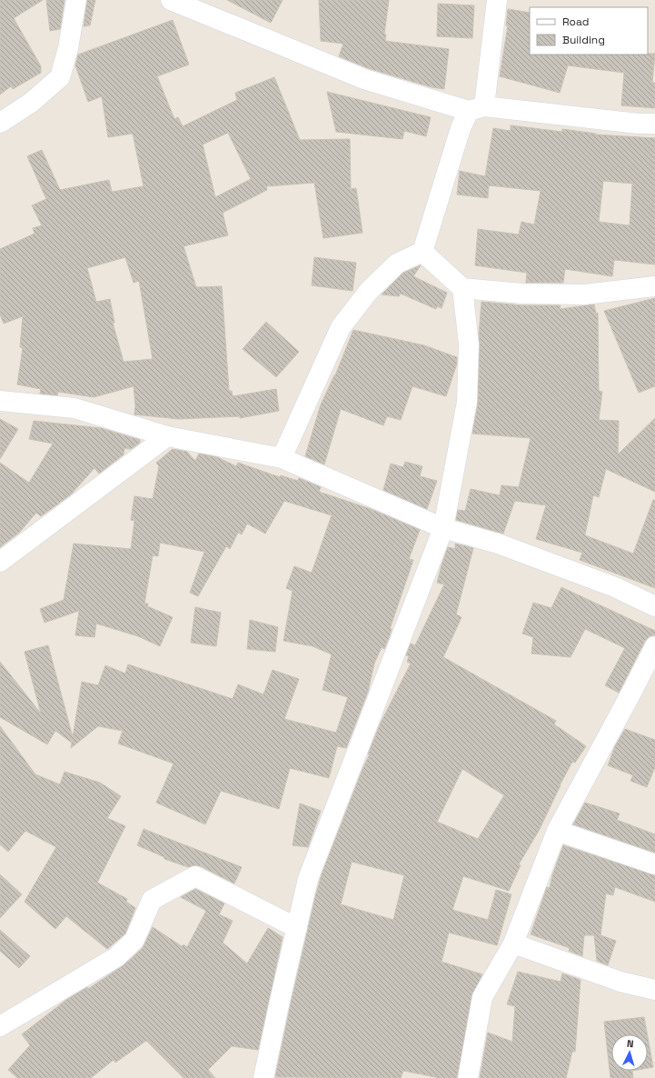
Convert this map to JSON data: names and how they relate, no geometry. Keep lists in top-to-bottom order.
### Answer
{
  "legend": ["Road", "Building"],
  "north": "top"
}
